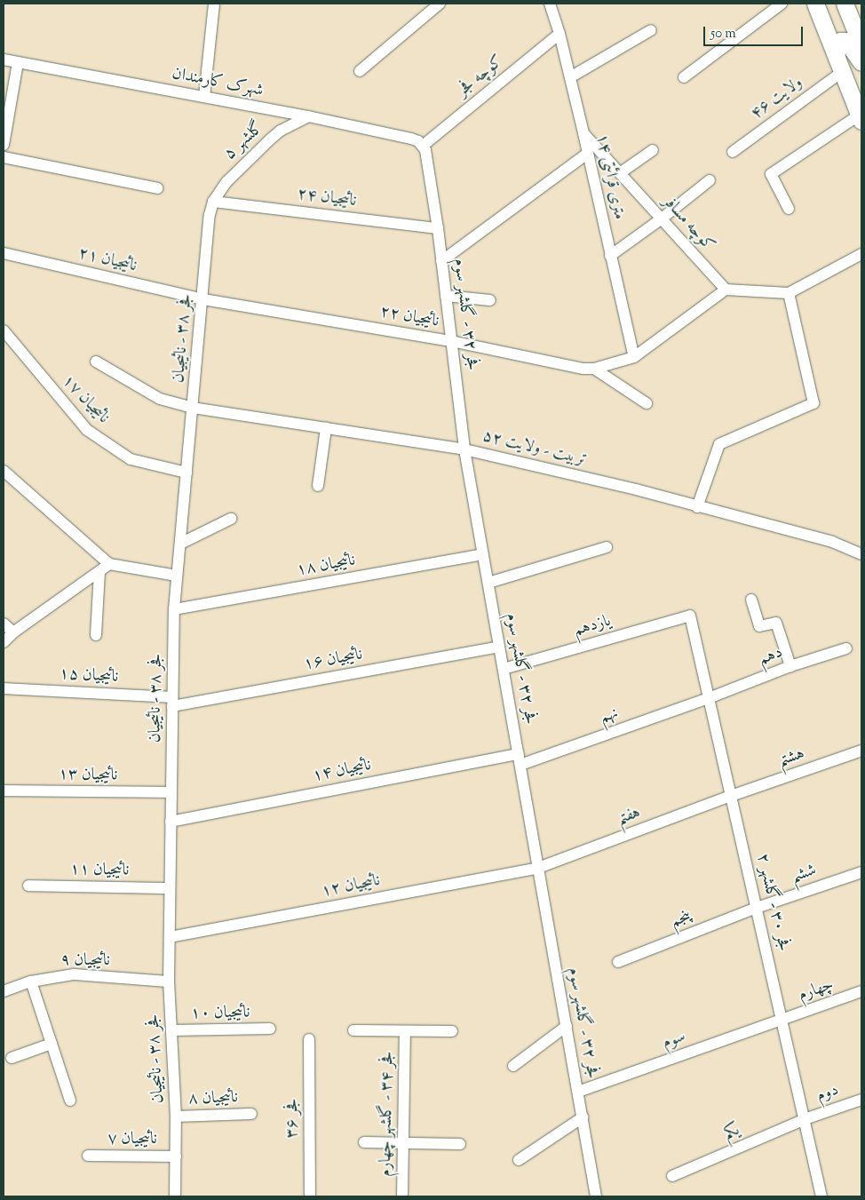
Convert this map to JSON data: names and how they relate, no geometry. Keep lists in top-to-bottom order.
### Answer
{
  "streets": {
    "street": [
      "کوچه فجر",
      "شهرک کارمندان",
      "ولایت ۴۶",
      "گلشهر ۵",
      "۱۴ متری قرائتی",
      "نائیجیان ۲۴",
      "کوچه مسافر",
      "نائیجیان ۲۱",
      "فجر ۳۲ - گلشهر سوم",
      "نائیجیان ۲۲",
      "فجر ۳۸ - نائیجیان",
      "نائیجیان ۱۷",
      "تربیت - ولایت ۵۲",
      "نائیجیان ۱۸",
      "یازدهم",
      "دهم",
      "نائیجیان ۱۶",
      "نائیجیان ۱۵",
      "نهم",
      "هشتم",
      "نائیجیان ۱۴",
      "نائیجیان ۱۳",
      "هفتم",
      "نائیجیان ۱۱",
      "ششم",
      "نائیجیان ۱۲",
      "فجر ۳۰ - گلشهر ۲",
      "پنجم",
      "نائیجیان ۹",
      "چهارم",
      "نائیجیان ۱۰",
      "سوم",
      "دوم",
      "نائیجیان ۸",
      "فجر ۳۴ - گلشهر چهارم",
      "فجر ۳۶",
      "یکم",
      "نائیجیان ۷"
    ]
  },
  "crossings": [
    ["کوچه فجر", "شهرک کارمندان"],
    ["کوچه فجر", "۱۴ متری قرائتی"],
    ["کوچه فجر", "فجر ۳۲ - گلشهر سوم"],
    ["شهرک کارمندان", "گلشهر ۵"],
    ["شهرک کارمندان", "فجر ۳۲ - گلشهر سوم"],
    ["گلشهر ۵", "نائیجیان ۲۴"],
    ["گلشهر ۵", "فجر ۳۸ - نائیجیان"],
    ["۱۴ متری قرائتی", "کوچه مسافر"],
    ["۱۴ متری قرائتی", "نائیجیان ۲۲"],
    ["نائیجیان ۲۴", "فجر ۳۲ - گلشهر سوم"],
    ["نائیجیان ۲۴", "فجر ۳۸ - نائیجیان"],
    ["کوچه مسافر", "نائیجیان ۲۲"],
    ["نائیجیان ۲۱", "نائیجیان ۲۲"],
    ["نائیجیان ۲۱", "فجر ۳۸ - نائیجیان"],
    ["فجر ۳۲ - گلشهر سوم", "نائیجیان ۲۲"],
    ["فجر ۳۲ - گلشهر سوم", "تربیت - ولایت ۵۲"],
    ["فجر ۳۲ - گلشهر سوم", "نائیجیان ۱۸"],
    ["فجر ۳۲ - گلشهر سوم", "یازدهم"],
    ["فجر ۳۲ - گلشهر سوم", "نائیجیان ۱۶"],
    ["فجر ۳۲ - گلشهر سوم", "نهم"],
    ["فجر ۳۲ - گلشهر سوم", "نائیجیان ۱۴"],
    ["فجر ۳۲ - گلشهر سوم", "هفتم"],
    ["فجر ۳۲ - گلشهر سوم", "نائیجیان ۱۲"],
    ["فجر ۳۲ - گلشهر سوم", "سوم"],
    ["نائیجیان ۲۲", "فجر ۳۸ - نائیجیان"],
    ["فجر ۳۸ - نائیجیان", "نائیجیان ۱۷"],
    ["فجر ۳۸ - نائیجیان", "تربیت - ولایت ۵۲"],
    ["فجر ۳۸ - نائیجیان", "نائیجیان ۱۸"],
    ["فجر ۳۸ - نائیجیان", "نائیجیان ۱۶"],
    ["فجر ۳۸ - نائیجیان", "نائیجیان ۱۵"],
    ["فجر ۳۸ - نائیجیان", "نائیجیان ۱۴"],
    ["فجر ۳۸ - نائیجیان", "نائیجیان ۱۳"],
    ["فجر ۳۸ - نائیجیان", "نائیجیان ۱۱"],
    ["فجر ۳۸ - نائیجیان", "نائیجیان ۱۲"],
    ["فجر ۳۸ - نائیجیان", "نائیجیان ۹"],
    ["فجر ۳۸ - نائیجیان", "نائیجیان ۱۰"],
    ["فجر ۳۸ - نائیجیان", "نائیجیان ۸"],
    ["فجر ۳۸ - نائیجیان", "نائیجیان ۷"],
    ["یازدهم", "فجر ۳۰ - گلشهر ۲"],
    ["دهم", "نهم"],
    ["دهم", "فجر ۳۰ - گلشهر ۲"],
    ["نائیجیان ۱۶", "نائیجیان ۱۵"],
    ["نهم", "نائیجیان ۱۴"],
    ["نهم", "فجر ۳۰ - گلشهر ۲"],
    ["هشتم", "هفتم"],
    ["هشتم", "فجر ۳۰ - گلشهر ۲"],
    ["هفتم", "نائیجیان ۱۲"],
    ["هفتم", "فجر ۳۰ - گلشهر ۲"],
    ["ششم", "فجر ۳۰ - گلشهر ۲"],
    ["ششم", "پنجم"],
    ["فجر ۳۰ - گلشهر ۲", "پنجم"],
    ["فجر ۳۰ - گلشهر ۲", "چهارم"],
    ["فجر ۳۰ - گلشهر ۲", "سوم"],
    ["فجر ۳۰ - گلشهر ۲", "دوم"],
    ["فجر ۳۰ - گلشهر ۲", "یکم"],
    ["چهارم", "سوم"],
    ["دوم", "یکم"]
  ],
  "scale_bar": "50 m"
}
